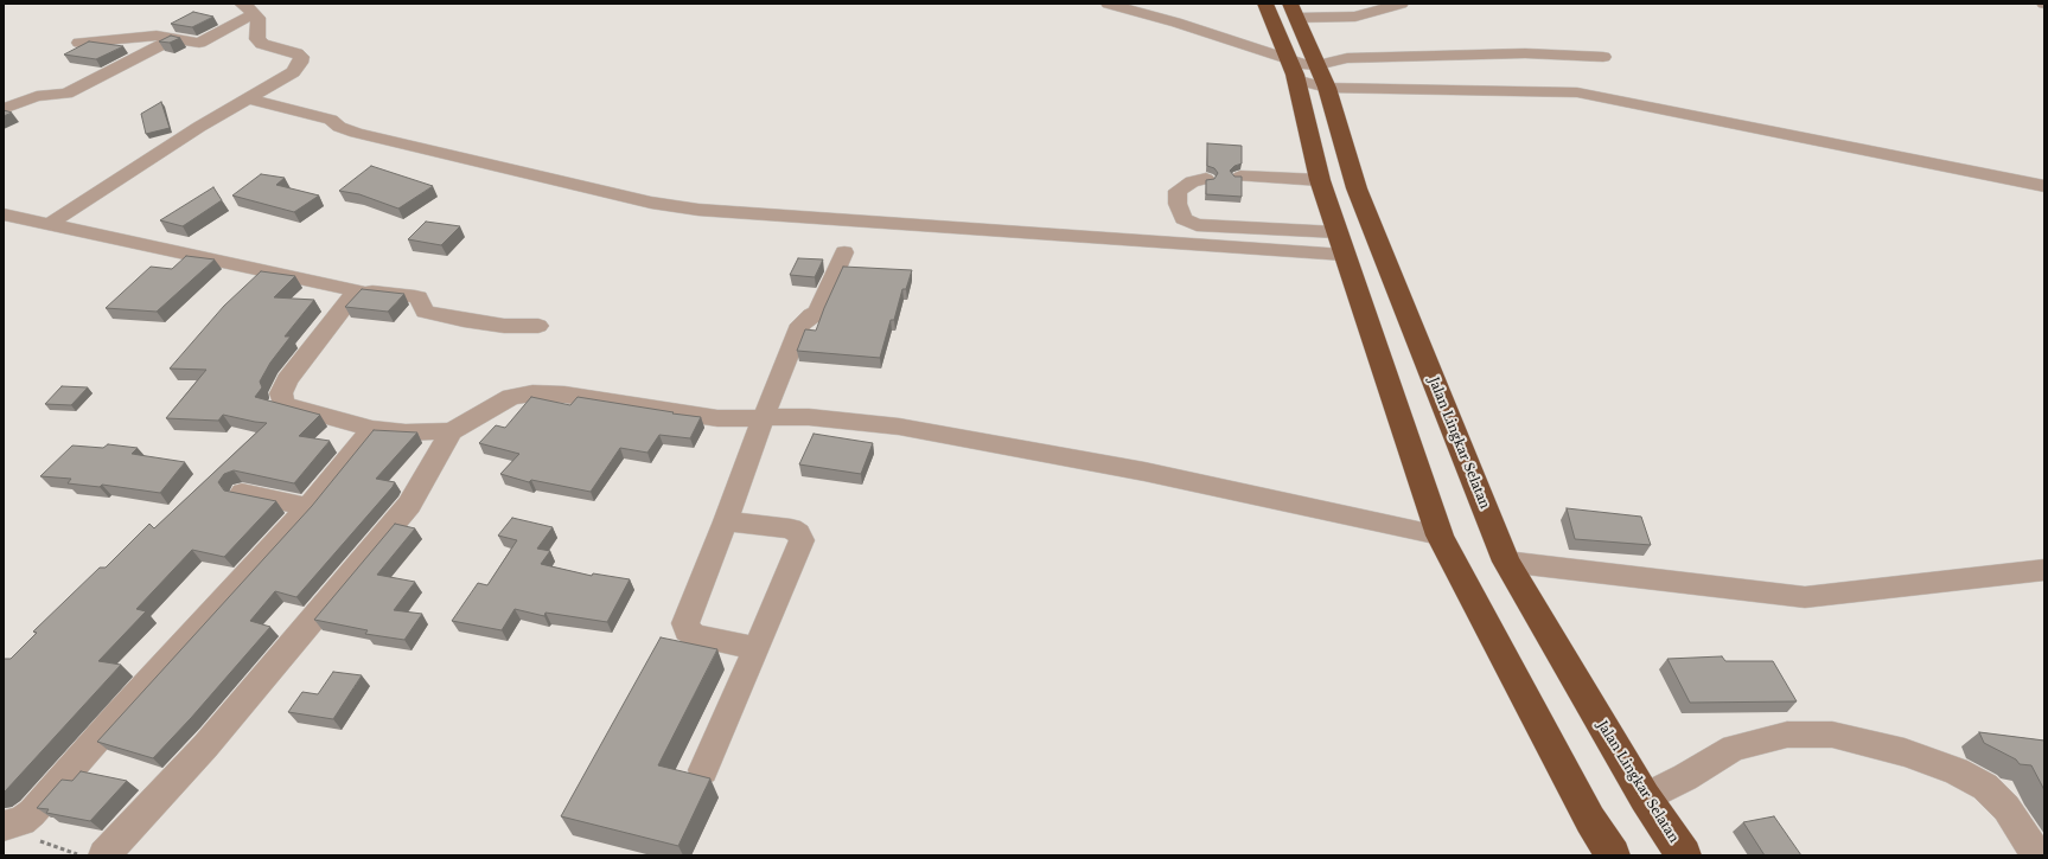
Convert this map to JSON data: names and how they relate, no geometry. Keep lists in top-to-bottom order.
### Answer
{
  "streets": {
    "highway": ["Jalan Lingkar Selatan"]
  }
}
